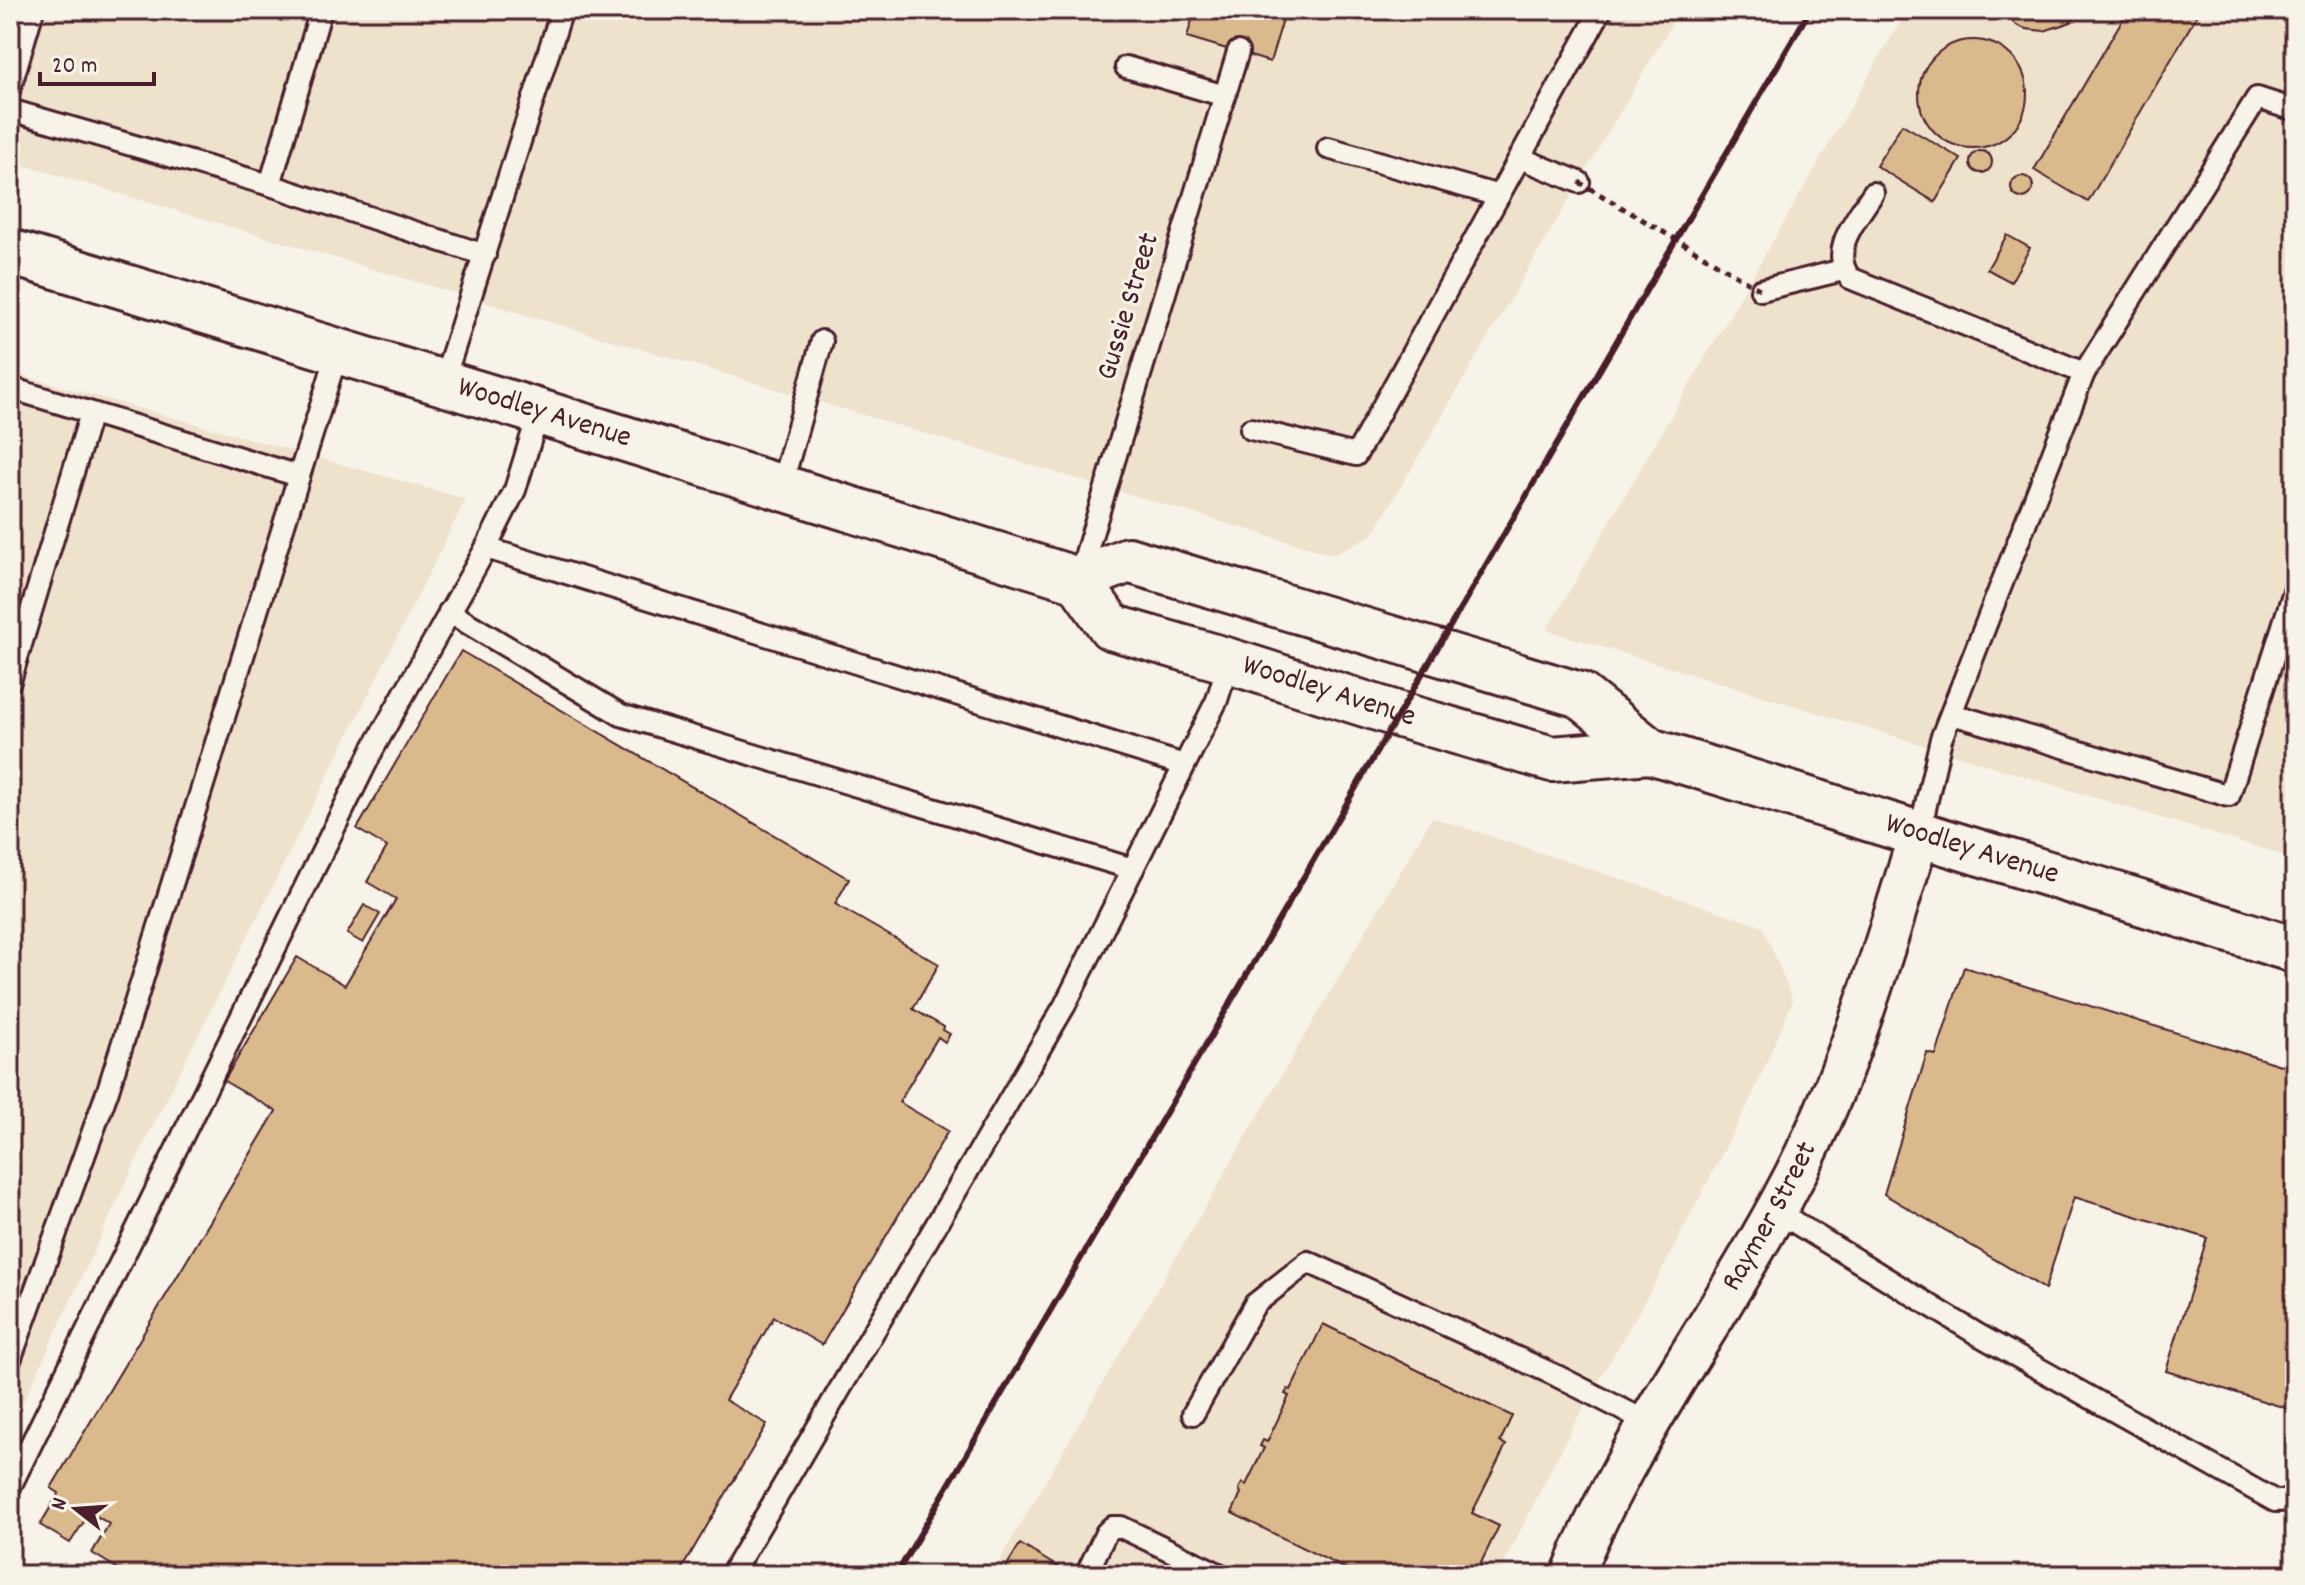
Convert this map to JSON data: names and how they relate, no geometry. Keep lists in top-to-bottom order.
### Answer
{
  "streets": {
    "main road": ["Woodley Avenue"],
    "street": ["Raymer Street"],
    "lane": ["Gussie Street"]
  },
  "crossings": [
    ["Gussie Street", "Woodley Avenue"],
    ["Woodley Avenue", "Raymer Street"]
  ],
  "scale_bar": "20 m",
  "north": "left"
}
